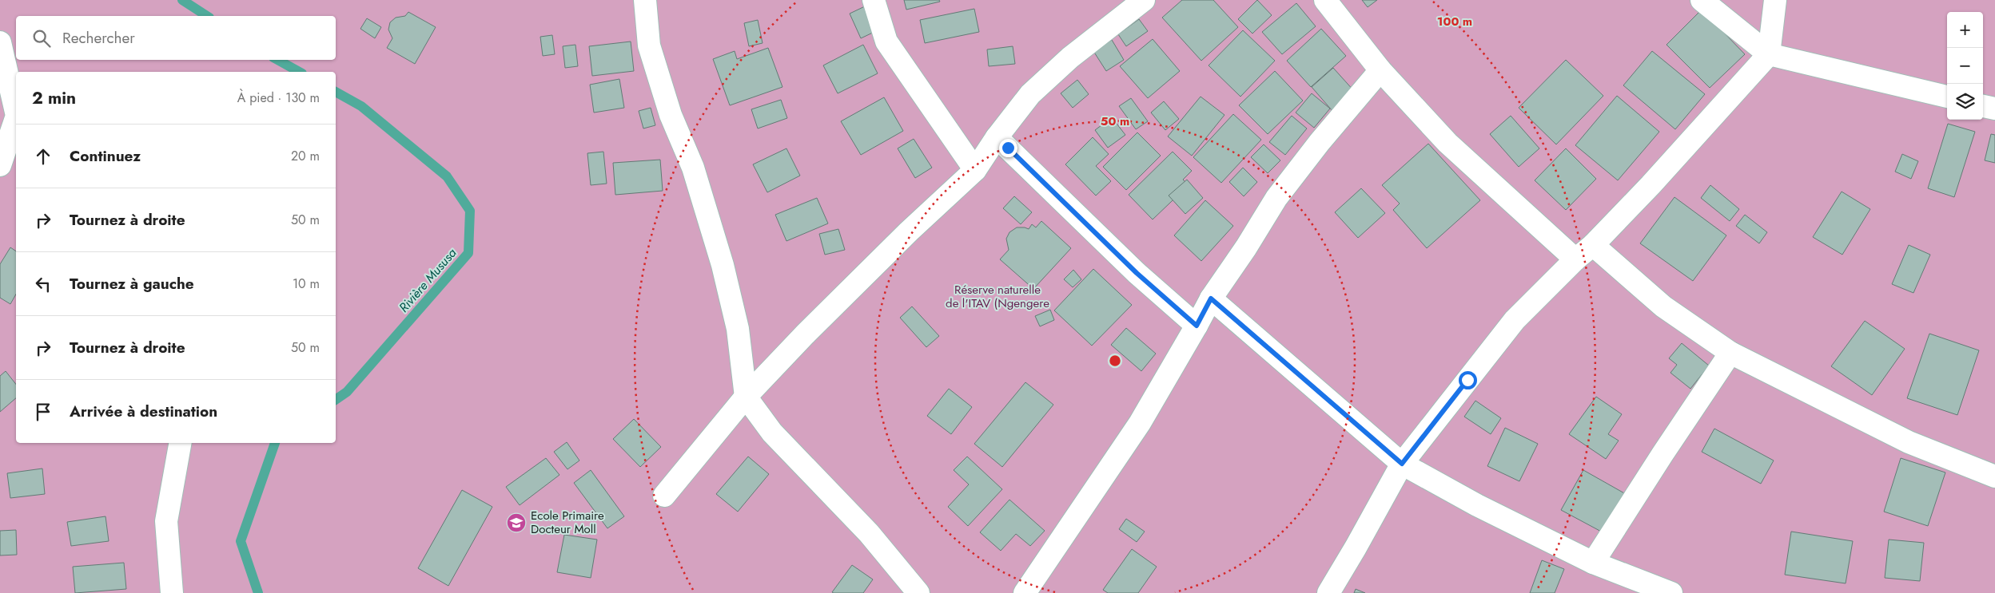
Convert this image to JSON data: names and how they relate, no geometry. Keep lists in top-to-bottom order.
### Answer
{
  "water": ["Rivière Mususa"],
  "parks": ["Réserve naturelle de l'ITAV (Ngengere"],
  "places": {
    "school or university": ["Ecole Primaire Docteur Moll"]
  },
  "page": {
    "map_buttons": ["+", "−"],
    "search": "Rechercher",
    "heading": ["2 min", "À pied · 130 m"],
    "list": [
      ["Continuez", "20 m"],
      ["Tournez à droite", "50 m"],
      ["Tournez à gauche", "10 m"],
      ["Tournez à droite", "50 m"],
      "Arrivée à destination"
    ]
  },
  "rings": ["100 m", "50 m"]
}
